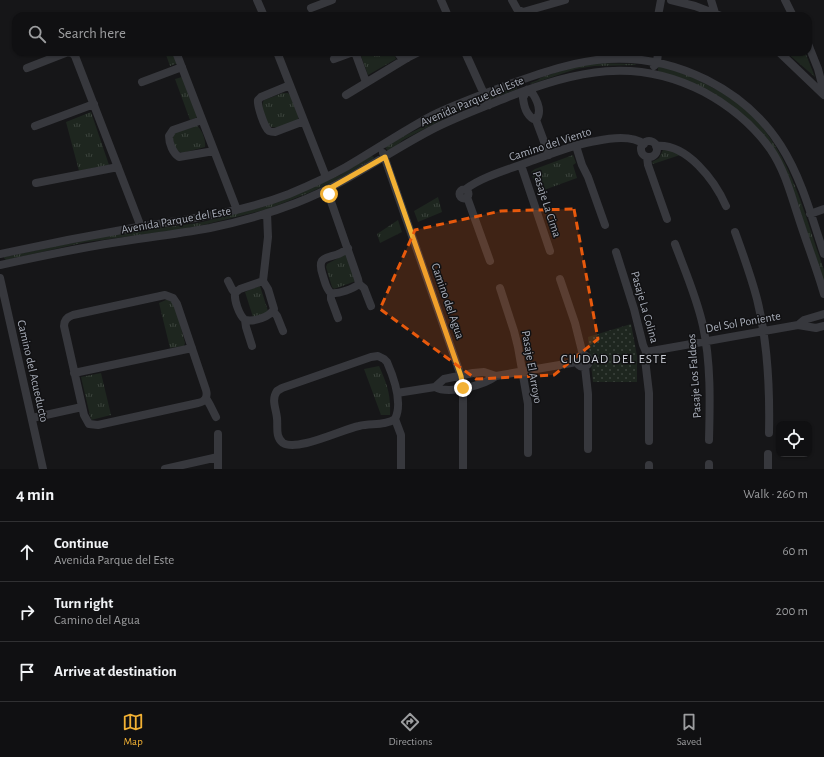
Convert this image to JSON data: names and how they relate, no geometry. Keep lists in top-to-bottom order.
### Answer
{
  "streets": {
    "street": [
      "Avenida Parque del Este",
      "Camino del Viento",
      "Pasaje La Cima",
      "Camino del Agua",
      "Pasaje La Colina",
      "Del Sol Poniente",
      "Pasaje El Arroyo",
      "Camino del Acueducto",
      "Pasaje Los Faldeos"
    ]
  },
  "crossings": [
    ["Avenida Parque del Este", "Camino del Agua"],
    ["Camino del Viento", "Pasaje La Cima"],
    ["Pasaje La Colina", "Del Sol Poniente"],
    ["Del Sol Poniente", "Pasaje Los Faldeos"]
  ],
  "districts": ["CIUDAD DEL ESTE"],
  "page": {
    "search": "Search here",
    "heading": ["4 min", "Walk · 260 m"],
    "list": [
      ["Continue", "Avenida Parque del Este", "60 m"],
      ["Turn right", "Camino del Agua", "200 m"],
      "Arrive at destination"
    ],
    "nav": ["Map", "Directions", "Saved"]
  }
}
